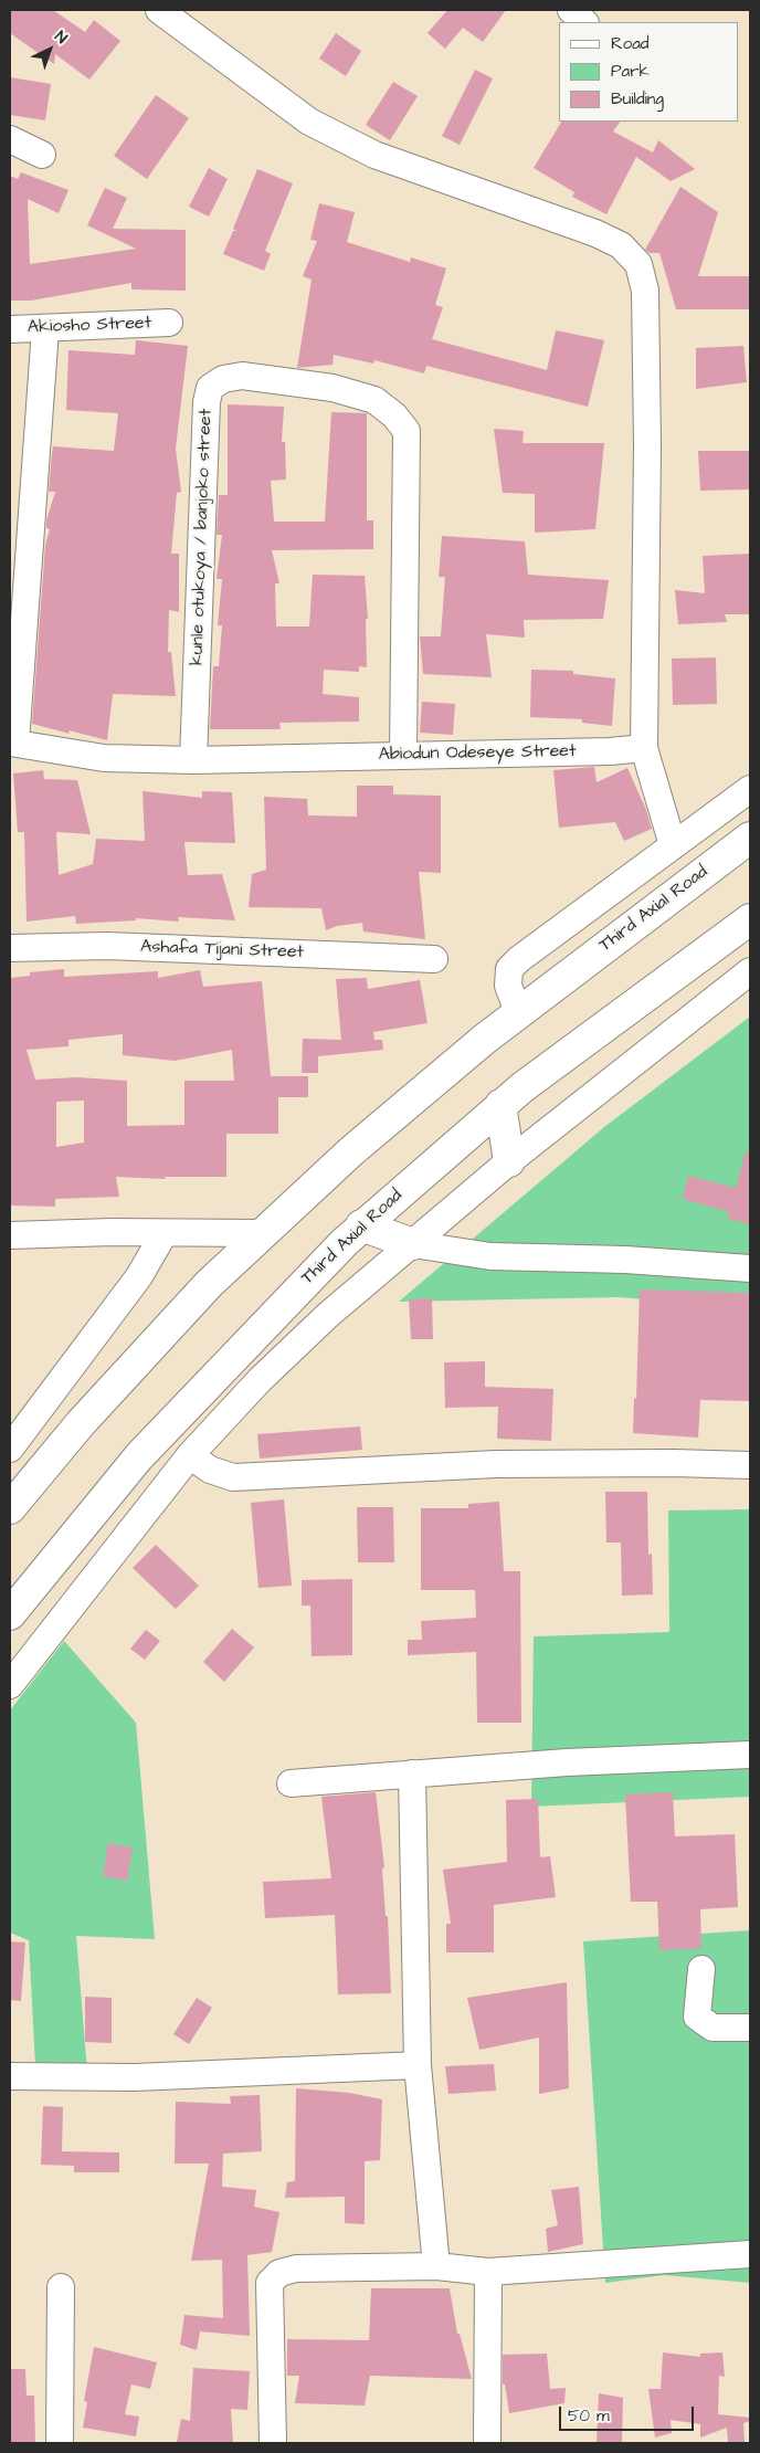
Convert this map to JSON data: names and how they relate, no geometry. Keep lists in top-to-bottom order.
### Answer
{
  "streets": {
    "highway": ["Third Axial Road"],
    "street": [
      "Akiosho Street",
      "kunle otukoya / banjoko street",
      "Abiodun Odeseye Street",
      "Ashafa Tijani Street"
    ]
  },
  "crossings": [
    ["kunle otukoya / banjoko street", "Abiodun Odeseye Street"]
  ],
  "legend": ["Road", "Park", "Building"],
  "scale_bar": "50 m",
  "north": "top right"
}
